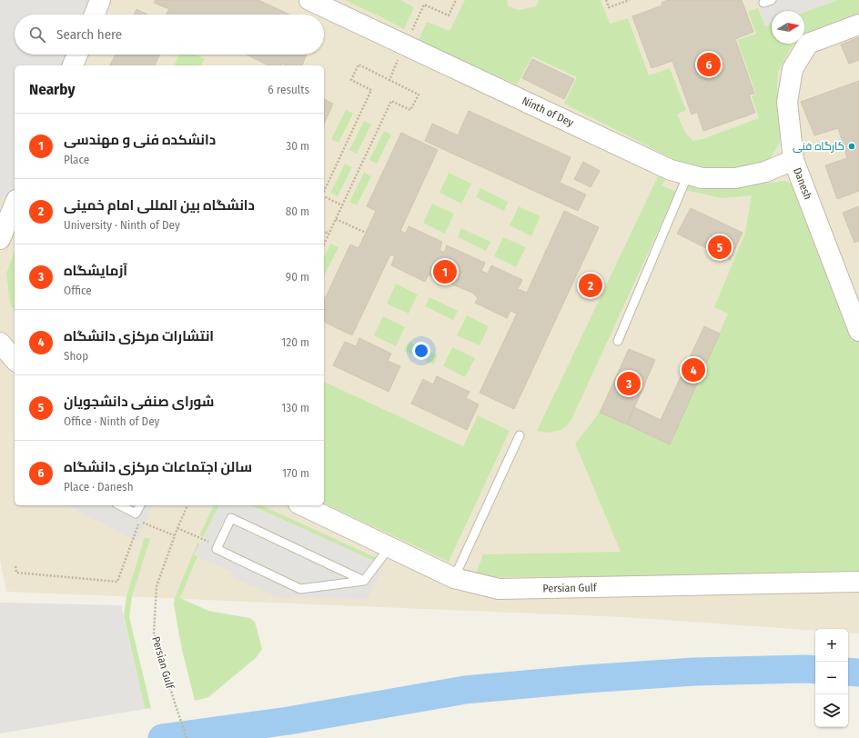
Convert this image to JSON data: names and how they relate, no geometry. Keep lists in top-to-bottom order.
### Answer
{
  "streets": {
    "street": ["Ninth of Dey", "Danesh", "Persian Gulf"]
  },
  "crossings": [
    ["Ninth of Dey", "Danesh"]
  ],
  "places": ["کارگاه فنی"],
  "north": "right",
  "page": {
    "search": "Search here",
    "pins": [
      "6",
      "5",
      "1",
      "2",
      "4",
      "3"
    ],
    "heading": ["Nearby", "6 results"],
    "list": [
      {
        "mark": "1",
        "name": "دانشکده فنی و مهندسی",
        "note": "Place",
        "value": "30 m"
      },
      {
        "mark": "2",
        "name": "دانشگاه بین المللی امام خمینی",
        "note": "University · Ninth of Dey",
        "value": "80 m"
      },
      {
        "mark": "3",
        "name": "آزمایشگاه",
        "note": "Office",
        "value": "90 m"
      },
      {
        "mark": "4",
        "name": "انتشارات مرکزی دانشگاه",
        "note": "Shop",
        "value": "120 m"
      },
      {
        "mark": "5",
        "name": "شورای صنفی دانشجویان",
        "note": "Office · Ninth of Dey",
        "value": "130 m"
      },
      {
        "mark": "6",
        "name": "سالن اجتماعات مرکزی دانشگاه",
        "note": "Place · Danesh",
        "value": "170 m"
      }
    ],
    "map_buttons": ["+", "−"]
  }
}
